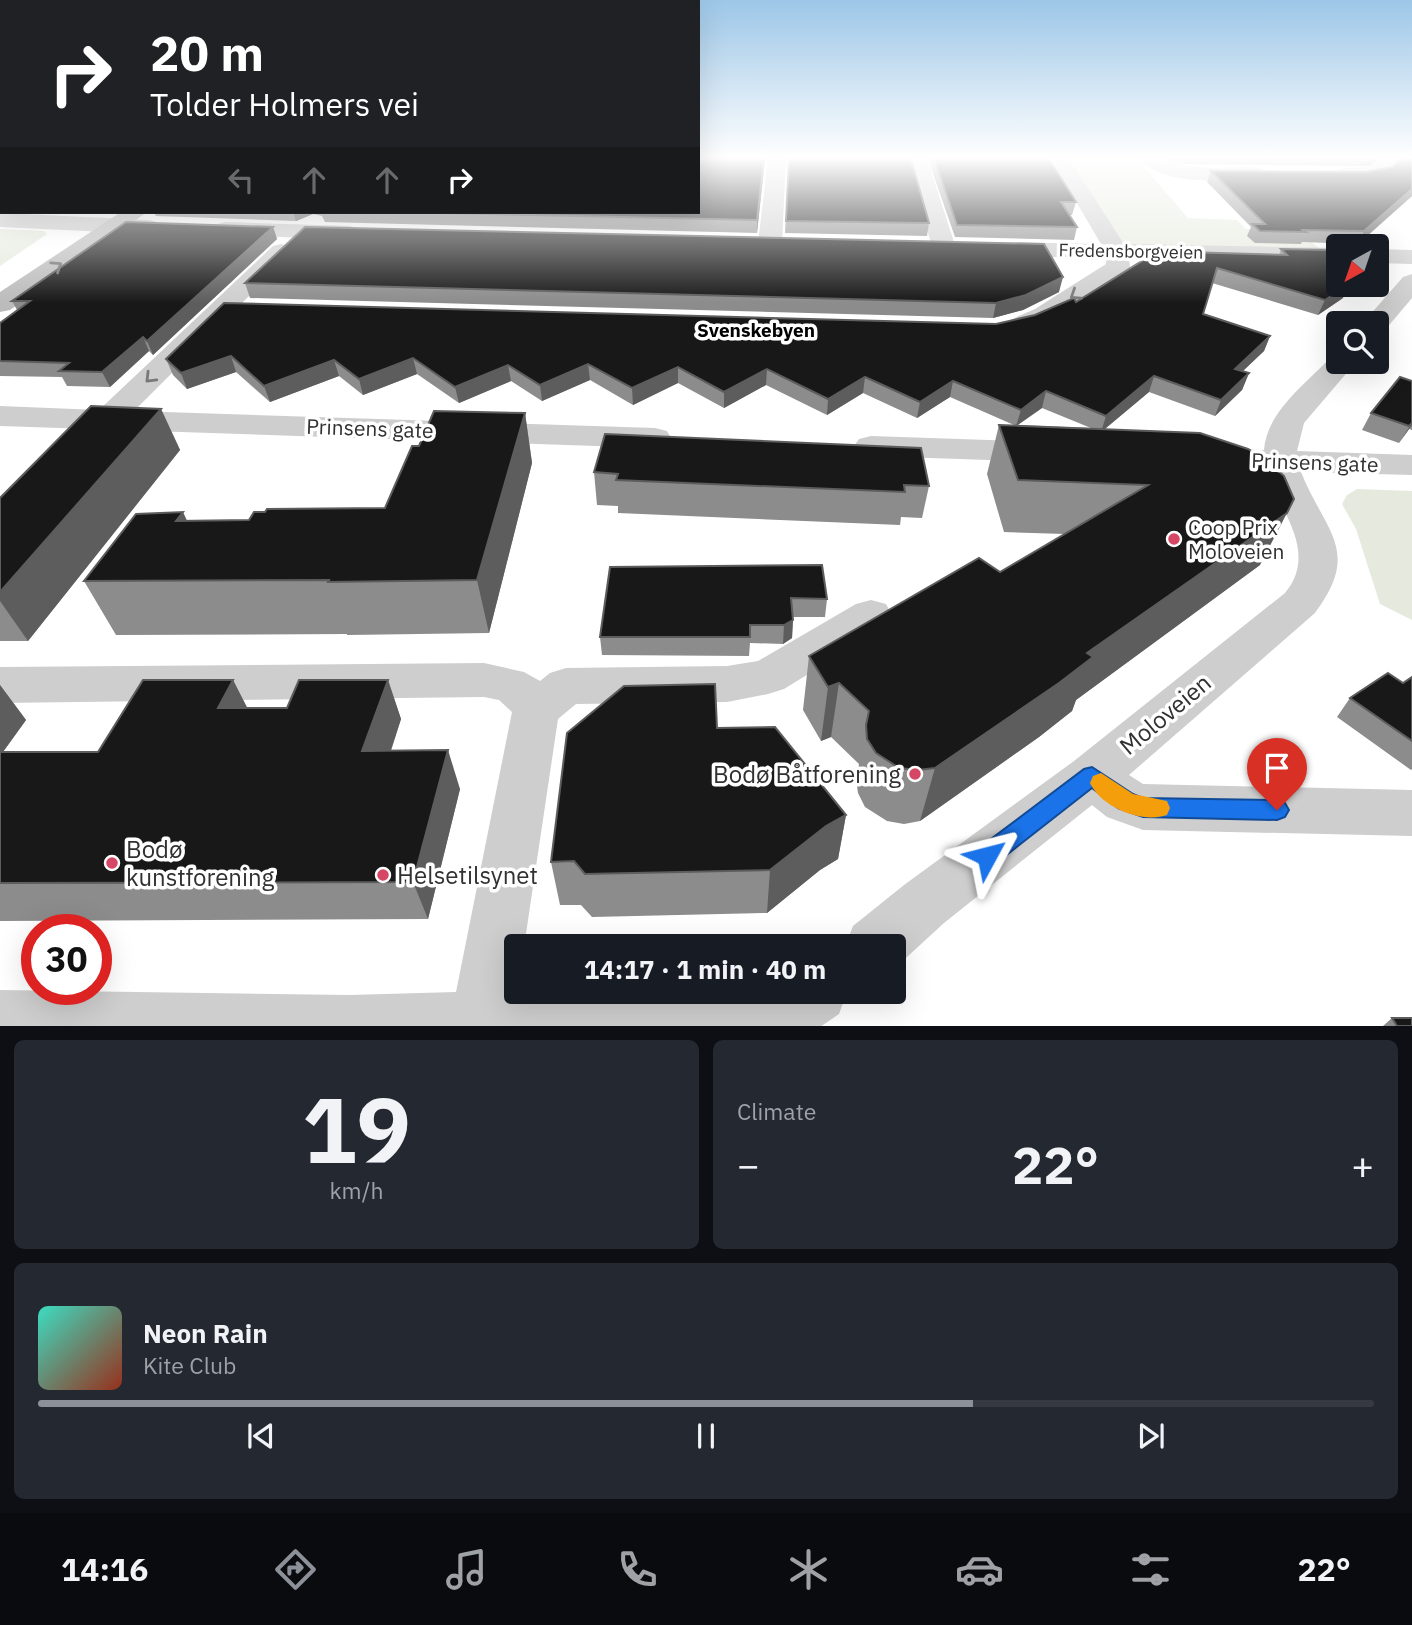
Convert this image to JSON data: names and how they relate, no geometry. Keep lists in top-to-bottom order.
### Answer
{
  "streets": {
    "street": ["Fredensborgveien", "Prinsens gate", "Moloveien"]
  },
  "crossings": [
    ["Prinsens gate", "Moloveien"]
  ],
  "districts": ["Svenskebyen"],
  "places": [
    "Coop Prix Moloveien",
    "Bodø Båtforening",
    "Bodø kunstforening",
    "Helsetilsynet"
  ],
  "north": "bottom left",
  "page": {
    "turn": ["20 m", "Tolder Holmers vei"],
    "limit": "30",
    "trip": "14:17 · 1 min · 40 m",
    "tile": [
      ["19", "km/h"],
      "Climate"
    ],
    "heat": ["−", "22°", "+"],
    "song": ["Neon Rain", "Kite Club"],
    "tabs": ["14:16", "22°"]
  }
}
